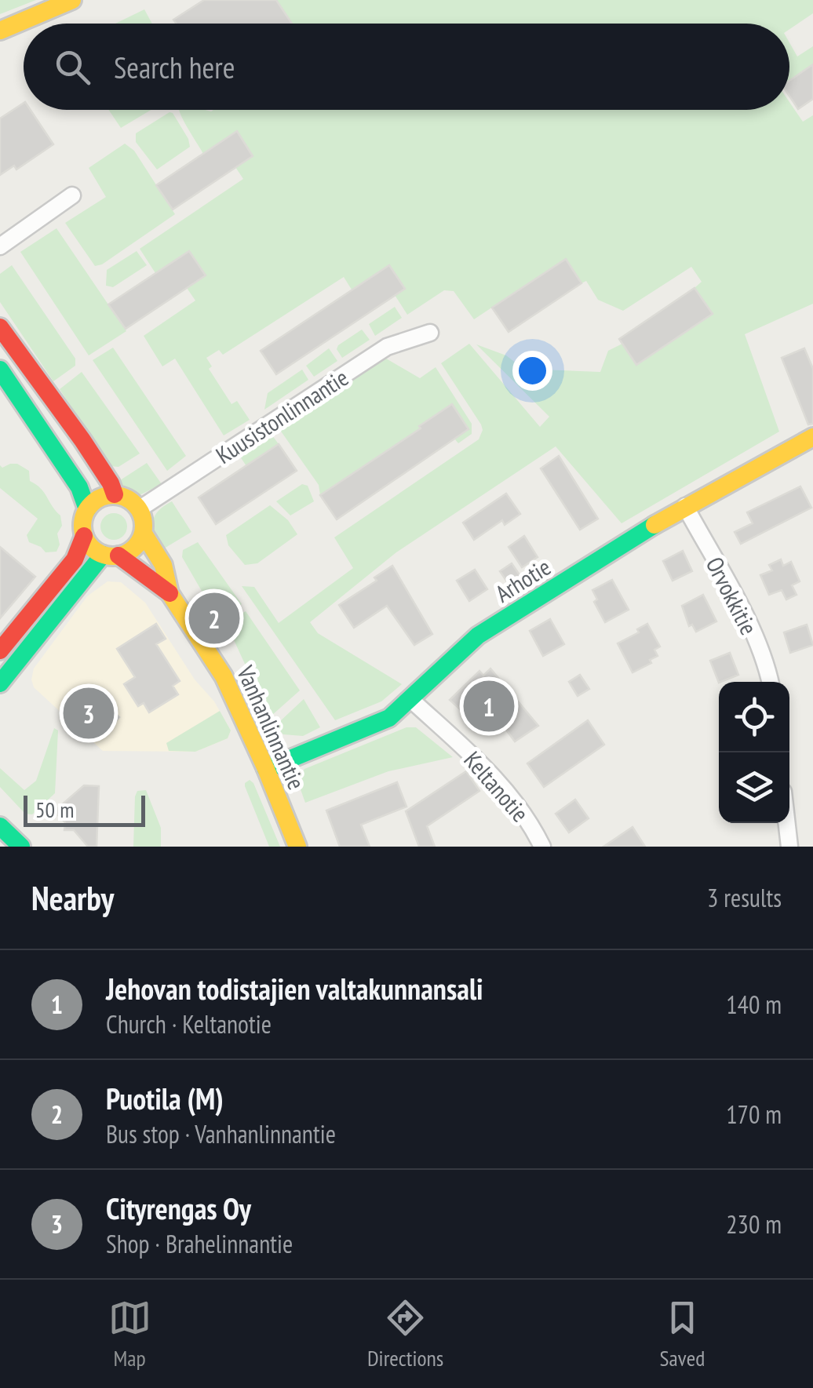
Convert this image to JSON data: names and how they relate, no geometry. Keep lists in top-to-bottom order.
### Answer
{
  "streets": {
    "main road": ["Arhotie", "Vanhanlinnantie"],
    "street": ["Kuusistonlinnantie", "Orvokkitie", "Keltanotie"]
  },
  "crossings": [
    ["Kuusistonlinnantie", "Vanhanlinnantie"],
    ["Arhotie", "Orvokkitie"],
    ["Arhotie", "Vanhanlinnantie"],
    ["Arhotie", "Keltanotie"]
  ],
  "scale_bar": "50 m",
  "page": {
    "search": "Search here",
    "pins": ["2", "1", "3"],
    "scale": "50 m",
    "heading": ["Nearby", "3 results"],
    "list": [
      {
        "mark": "1",
        "name": "Jehovan todistajien valtakunnansali",
        "note": "Church · Keltanotie",
        "value": "140 m"
      },
      {
        "mark": "2",
        "name": "Puotila (M)",
        "note": "Bus stop · Vanhanlinnantie",
        "value": "170 m"
      },
      {
        "mark": "3",
        "name": "Cityrengas Oy",
        "note": "Shop · Brahelinnantie",
        "value": "230 m"
      }
    ],
    "nav": ["Map", "Directions", "Saved"]
  }
}
